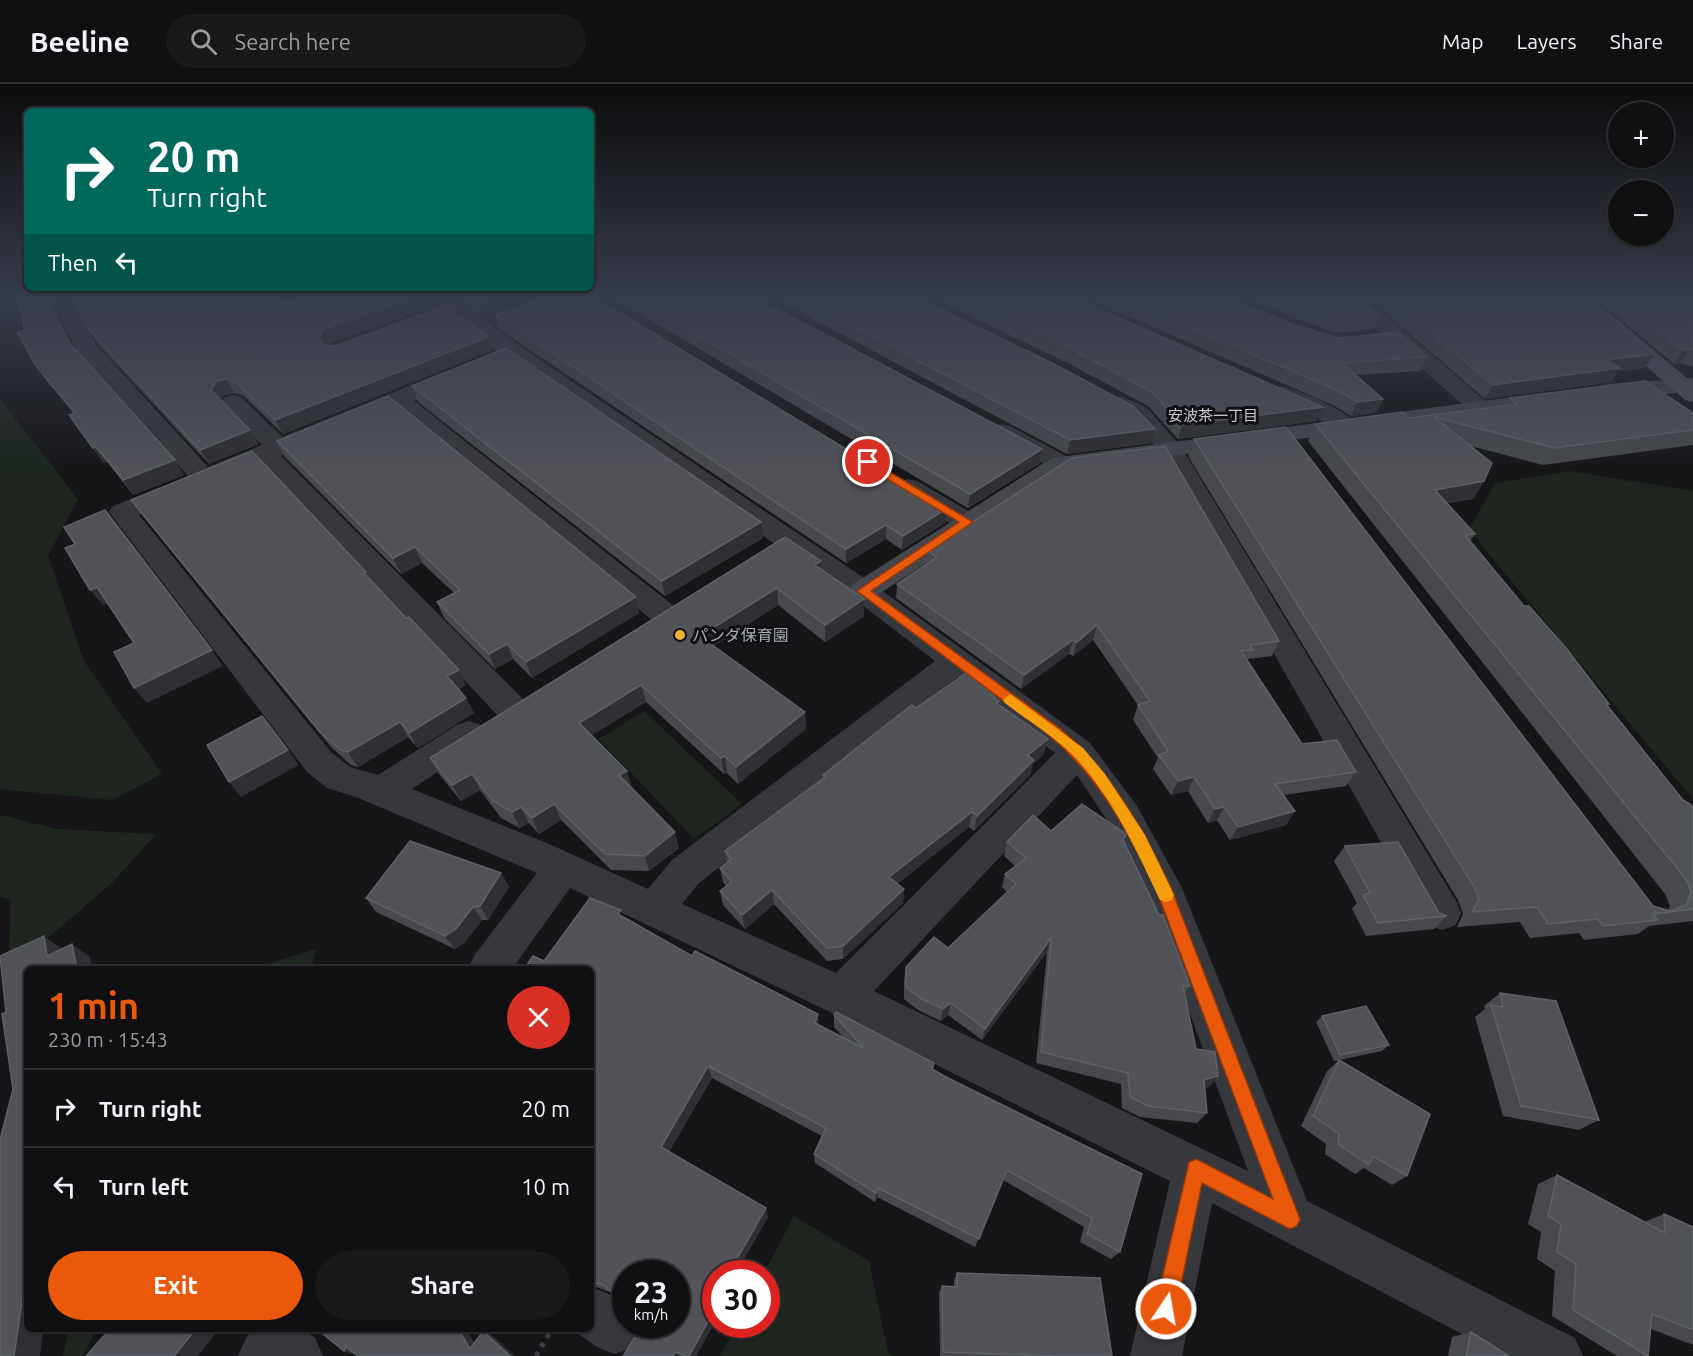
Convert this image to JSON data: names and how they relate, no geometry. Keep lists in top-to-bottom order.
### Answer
{
  "districts": ["安波茶一丁目"],
  "places": ["パンダ保育園"],
  "page": {
    "header": "Beeline",
    "search": "Search here",
    "nav": ["Map", "Layers", "Share"],
    "map_buttons": ["+", "−"],
    "turn": ["20 m", "Turn right"],
    "then": "Then",
    "heading": ["1 min", "230 m · 15:43"],
    "list": [
      {
        "name": "Turn right",
        "value": "20 m"
      },
      {
        "name": "Turn left",
        "value": "10 m"
      }
    ],
    "buttons": ["Exit", "Share"],
    "speed": "23 km/h",
    "limit": "30"
  }
}
